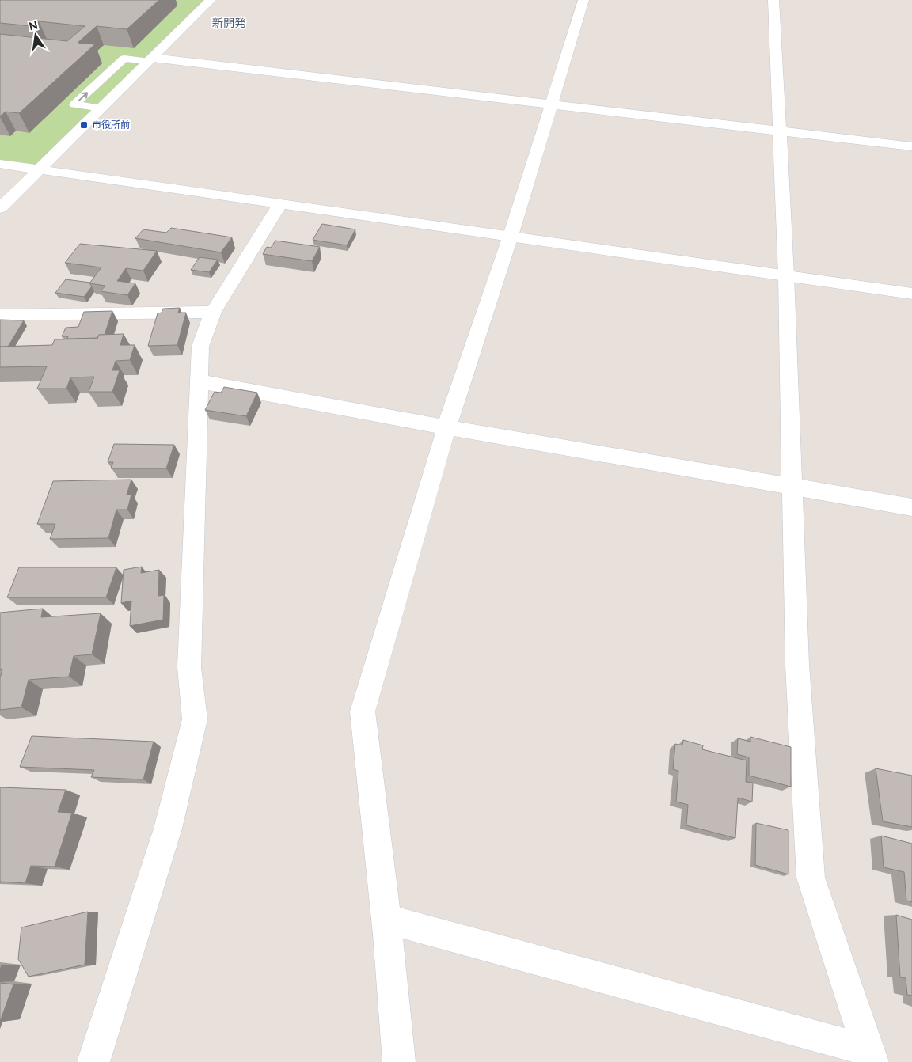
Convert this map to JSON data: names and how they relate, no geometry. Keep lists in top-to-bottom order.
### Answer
{
  "districts": ["新開発"],
  "places": {
    "transit": ["市役所前"]
  },
  "north": "top"
}
